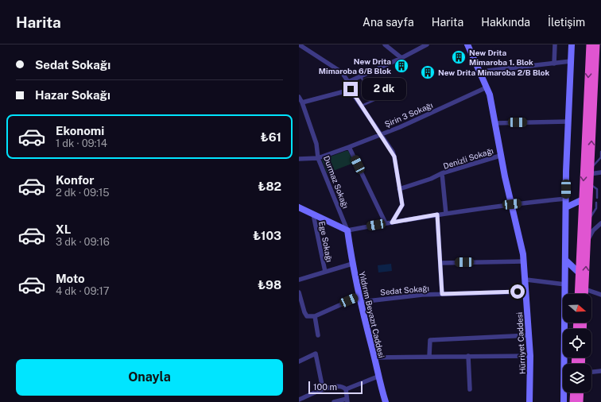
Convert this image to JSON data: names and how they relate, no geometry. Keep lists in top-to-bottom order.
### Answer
{
  "streets": {
    "main road": ["Yıldırım Beyazıt Caddesi", "Hürriyet Caddesi"],
    "street": [
      "Şirin 3 Sokağı",
      "Denizli Sokağı",
      "Durmaz Sokağı",
      "Ege Sokağı",
      "Sedat Sokağı"
    ]
  },
  "crossings": [
    ["Şirin 3 Sokağı", "Durmaz Sokağı"],
    ["Şirin 3 Sokağı", "Hürriyet Caddesi"],
    ["Denizli Sokağı", "Hürriyet Caddesi"],
    ["Durmaz Sokağı", "Yıldırım Beyazıt Caddesi"],
    ["Sedat Sokağı", "Yıldırım Beyazıt Caddesi"],
    ["Sedat Sokağı", "Hürriyet Caddesi"]
  ],
  "places": {
    "building": ["New Drita Mimaroba 1. Blok", "New Drita Mimaroba 6/B Blok", "New Drita Mimaroba 2/B Blok"]
  },
  "scale_bar": "100 m",
  "north": "right",
  "page": {
    "header": "Harita",
    "nav": [
      "Ana sayfa",
      "Harita",
      "Hakkında",
      "İletişim"
    ],
    "banner": ["Sedat Sokağı", "Hazar Sokağı"],
    "bubble": "2 dk",
    "list": [
      {
        "name": "Ekonomi",
        "note": "1 dk · 09:14",
        "value": "₺61"
      },
      {
        "name": "Konfor",
        "note": "2 dk · 09:15",
        "value": "₺82"
      },
      {
        "name": "XL",
        "note": "3 dk · 09:16",
        "value": "₺103"
      },
      {
        "name": "Moto",
        "note": "4 dk · 09:17",
        "value": "₺98"
      }
    ],
    "buttons": "Onayla",
    "scale": "100 m"
  }
}
